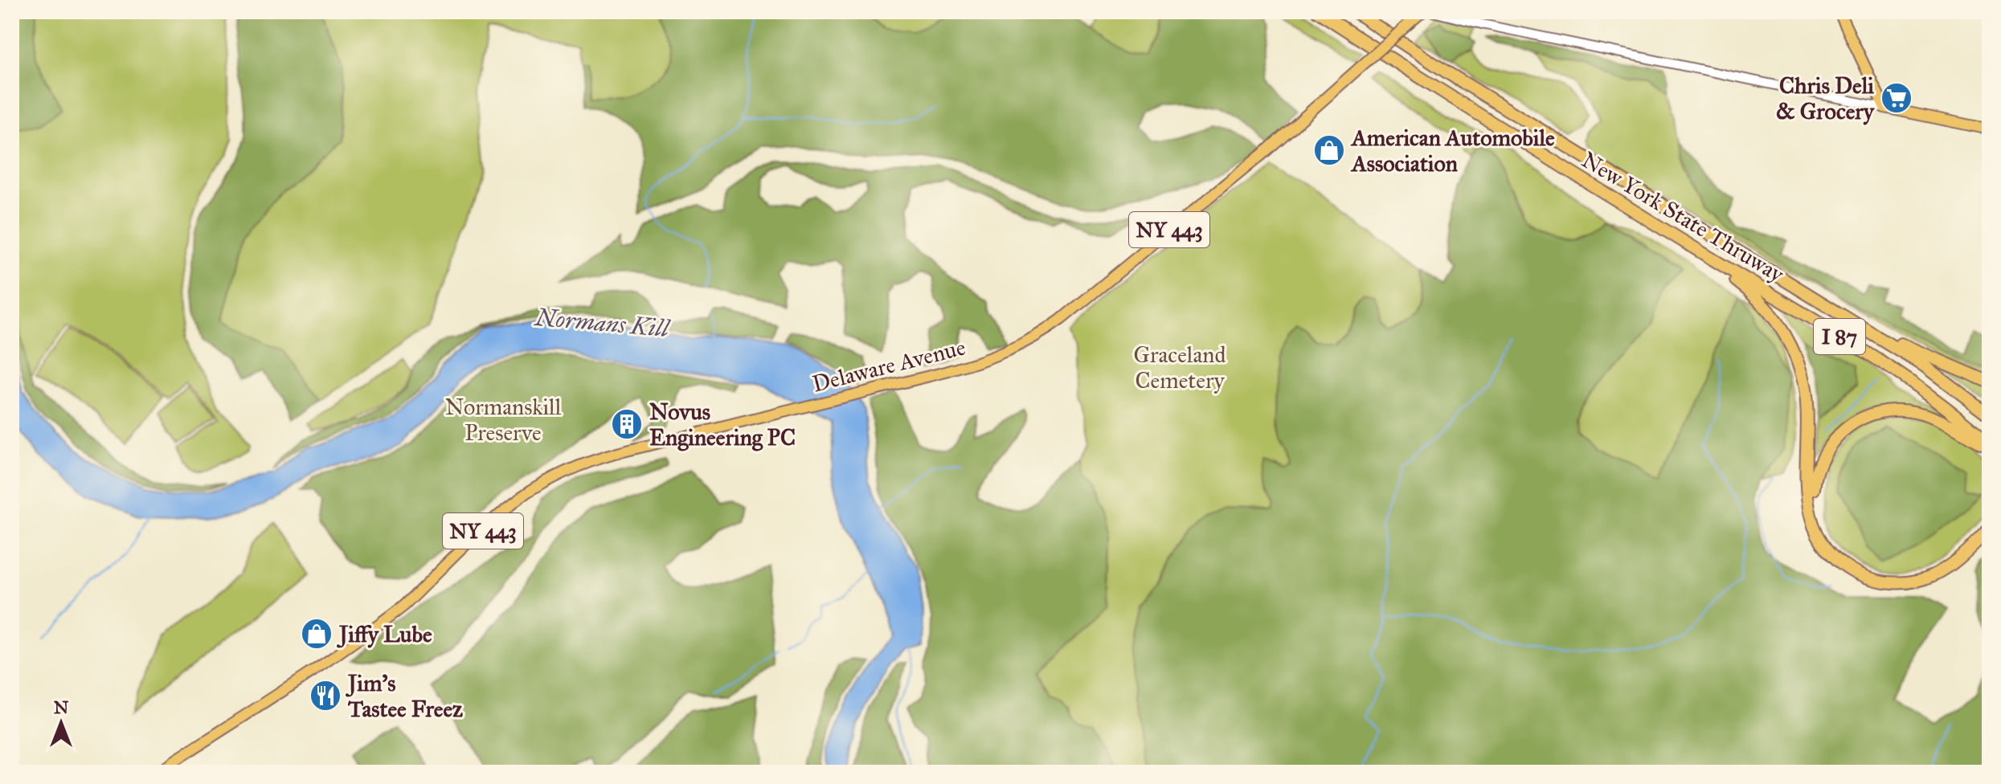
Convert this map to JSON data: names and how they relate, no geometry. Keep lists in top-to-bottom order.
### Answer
{
  "streets": {
    "highway": ["New York State Thruway", "I 87"],
    "main road": ["NY 443", "Delaware Avenue"]
  },
  "water": ["Normans Kill"],
  "parks": ["Graceland Cemetery", "Normanskill Preserve"],
  "places": {
    "supermarket": ["Chris Deli & Grocery"],
    "shop": ["American Automobile Association", "Jiffy Lube"],
    "building": ["Novus Engineering PC"],
    "restaurant": ["Jim's Tastee Freez"]
  },
  "north": "top"
}
